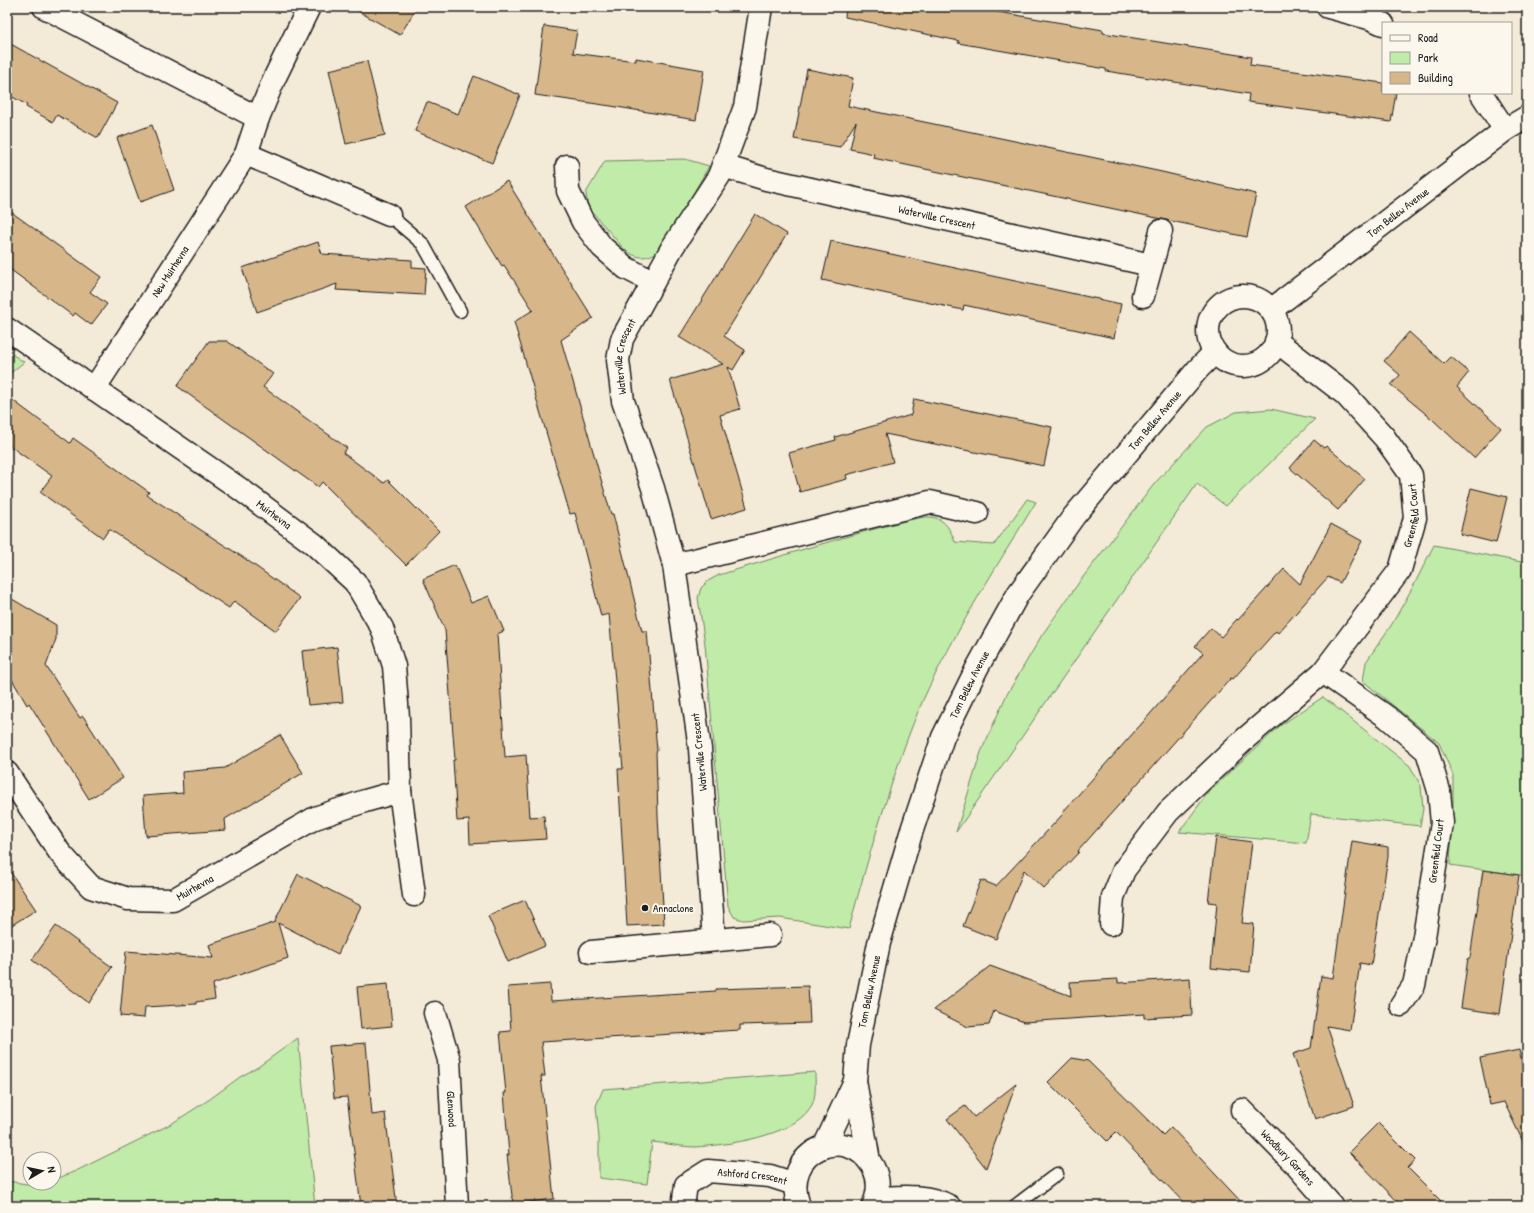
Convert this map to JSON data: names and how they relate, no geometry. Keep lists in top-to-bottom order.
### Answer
{
  "streets": {
    "street": [
      "Tom Bellew Avenue",
      "Waterville Crescent",
      "New Muirhevna",
      "Muirhevna",
      "Greenfield Court",
      "Glenwood",
      "Woodbury Gardens",
      "Ashford Crescent"
    ]
  },
  "crossings": [
    ["Tom Bellew Avenue", "Greenfield Court"],
    ["New Muirhevna", "Muirhevna"]
  ],
  "places": ["Annaclone"],
  "legend": ["Road", "Park", "Building"],
  "north": "right"
}
